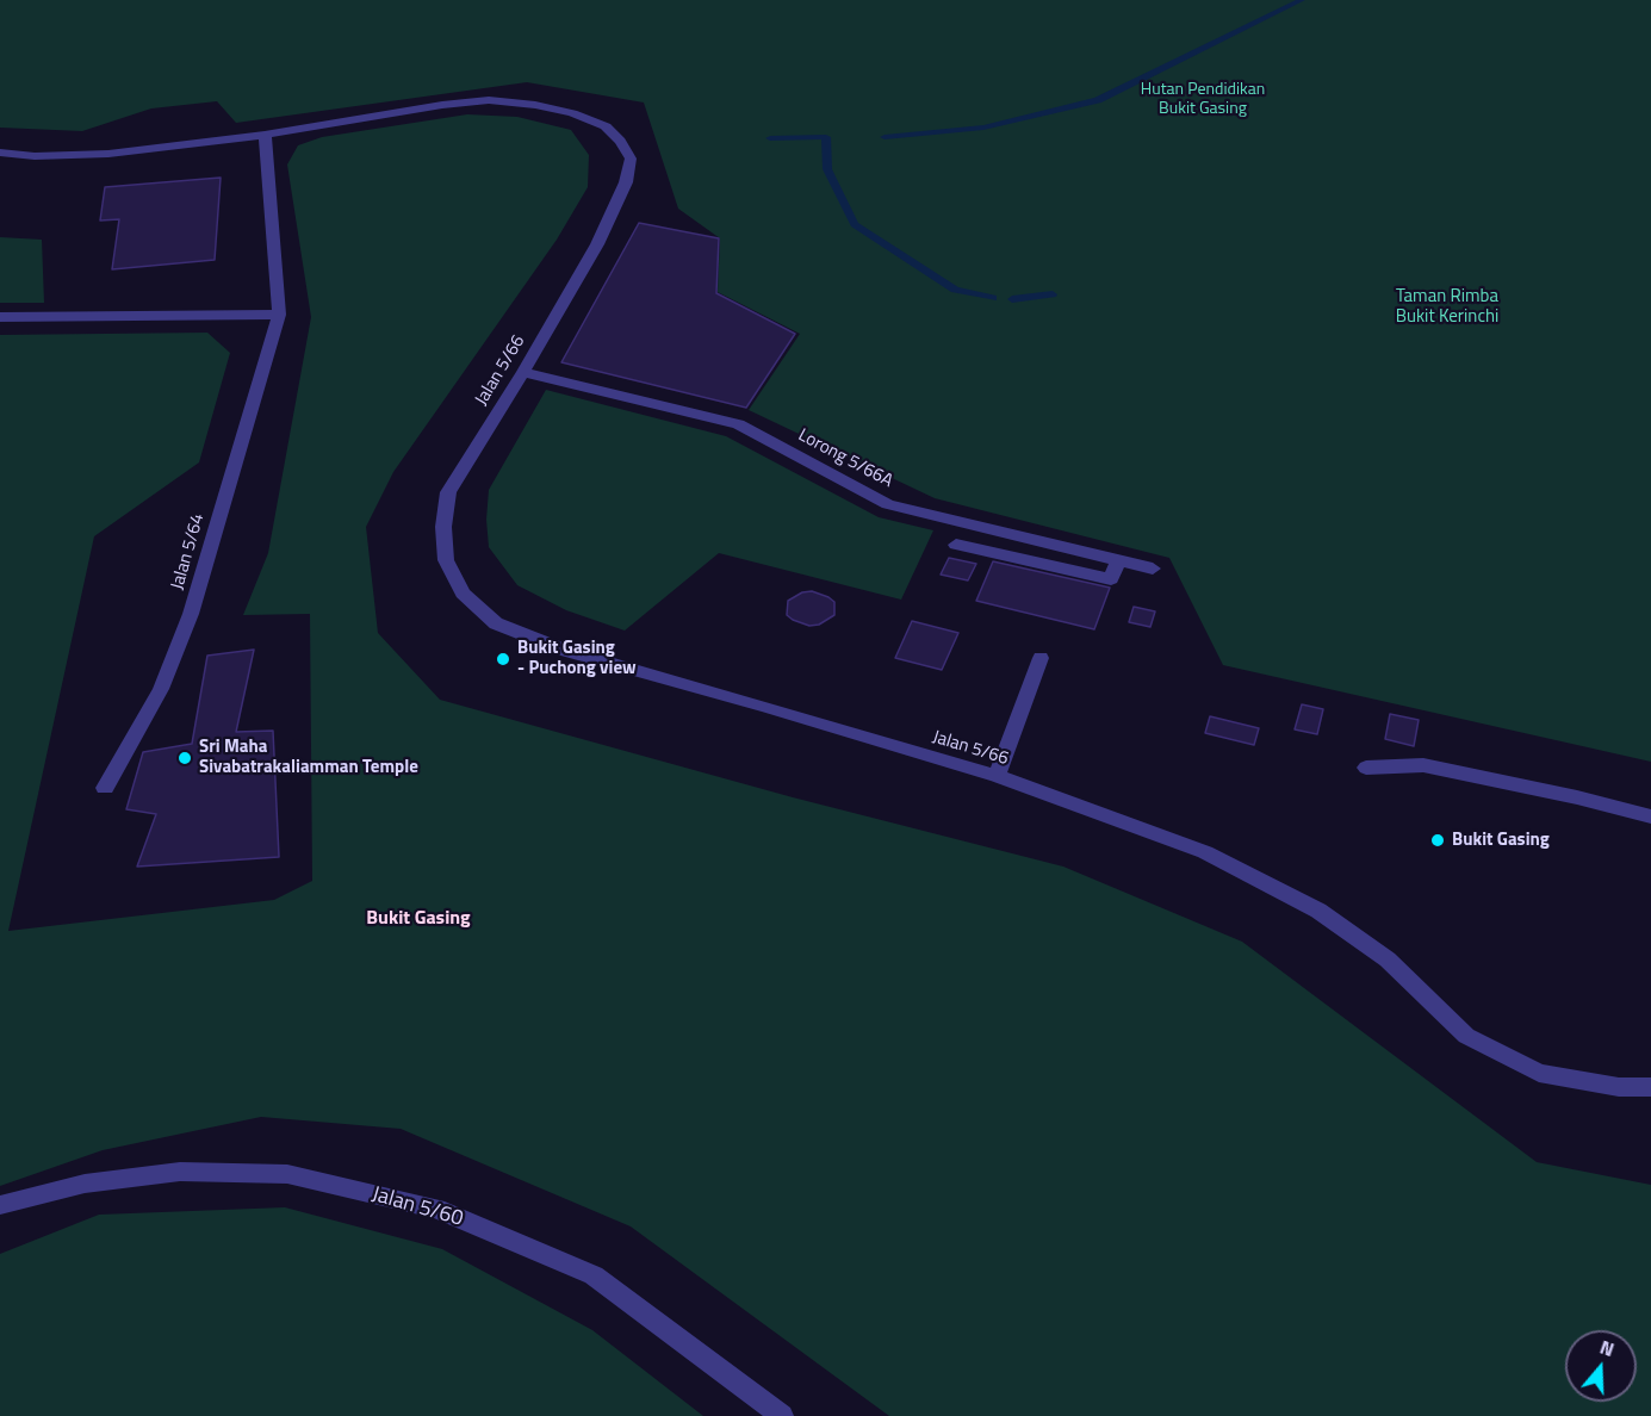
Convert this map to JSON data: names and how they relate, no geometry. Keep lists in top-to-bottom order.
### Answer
{
  "streets": {
    "street": [
      "Jalan 5/66",
      "Lorong 5/66A",
      "Jalan 5/64",
      "Jalan 5/60"
    ]
  },
  "crossings": [
    ["Jalan 5/66", "Lorong 5/66A"],
    ["Jalan 5/66", "Jalan 5/64"]
  ],
  "districts": ["Bukit Gasing"],
  "parks": ["Hutan Pendidikan Bukit Gasing", "Taman Rimba Bukit Kerinchi"],
  "places": ["Bukit Gasing - Puchong view", "Sri Maha Sivabatrakaliamman Temple", "Bukit Gasing"],
  "north": "top"
}
